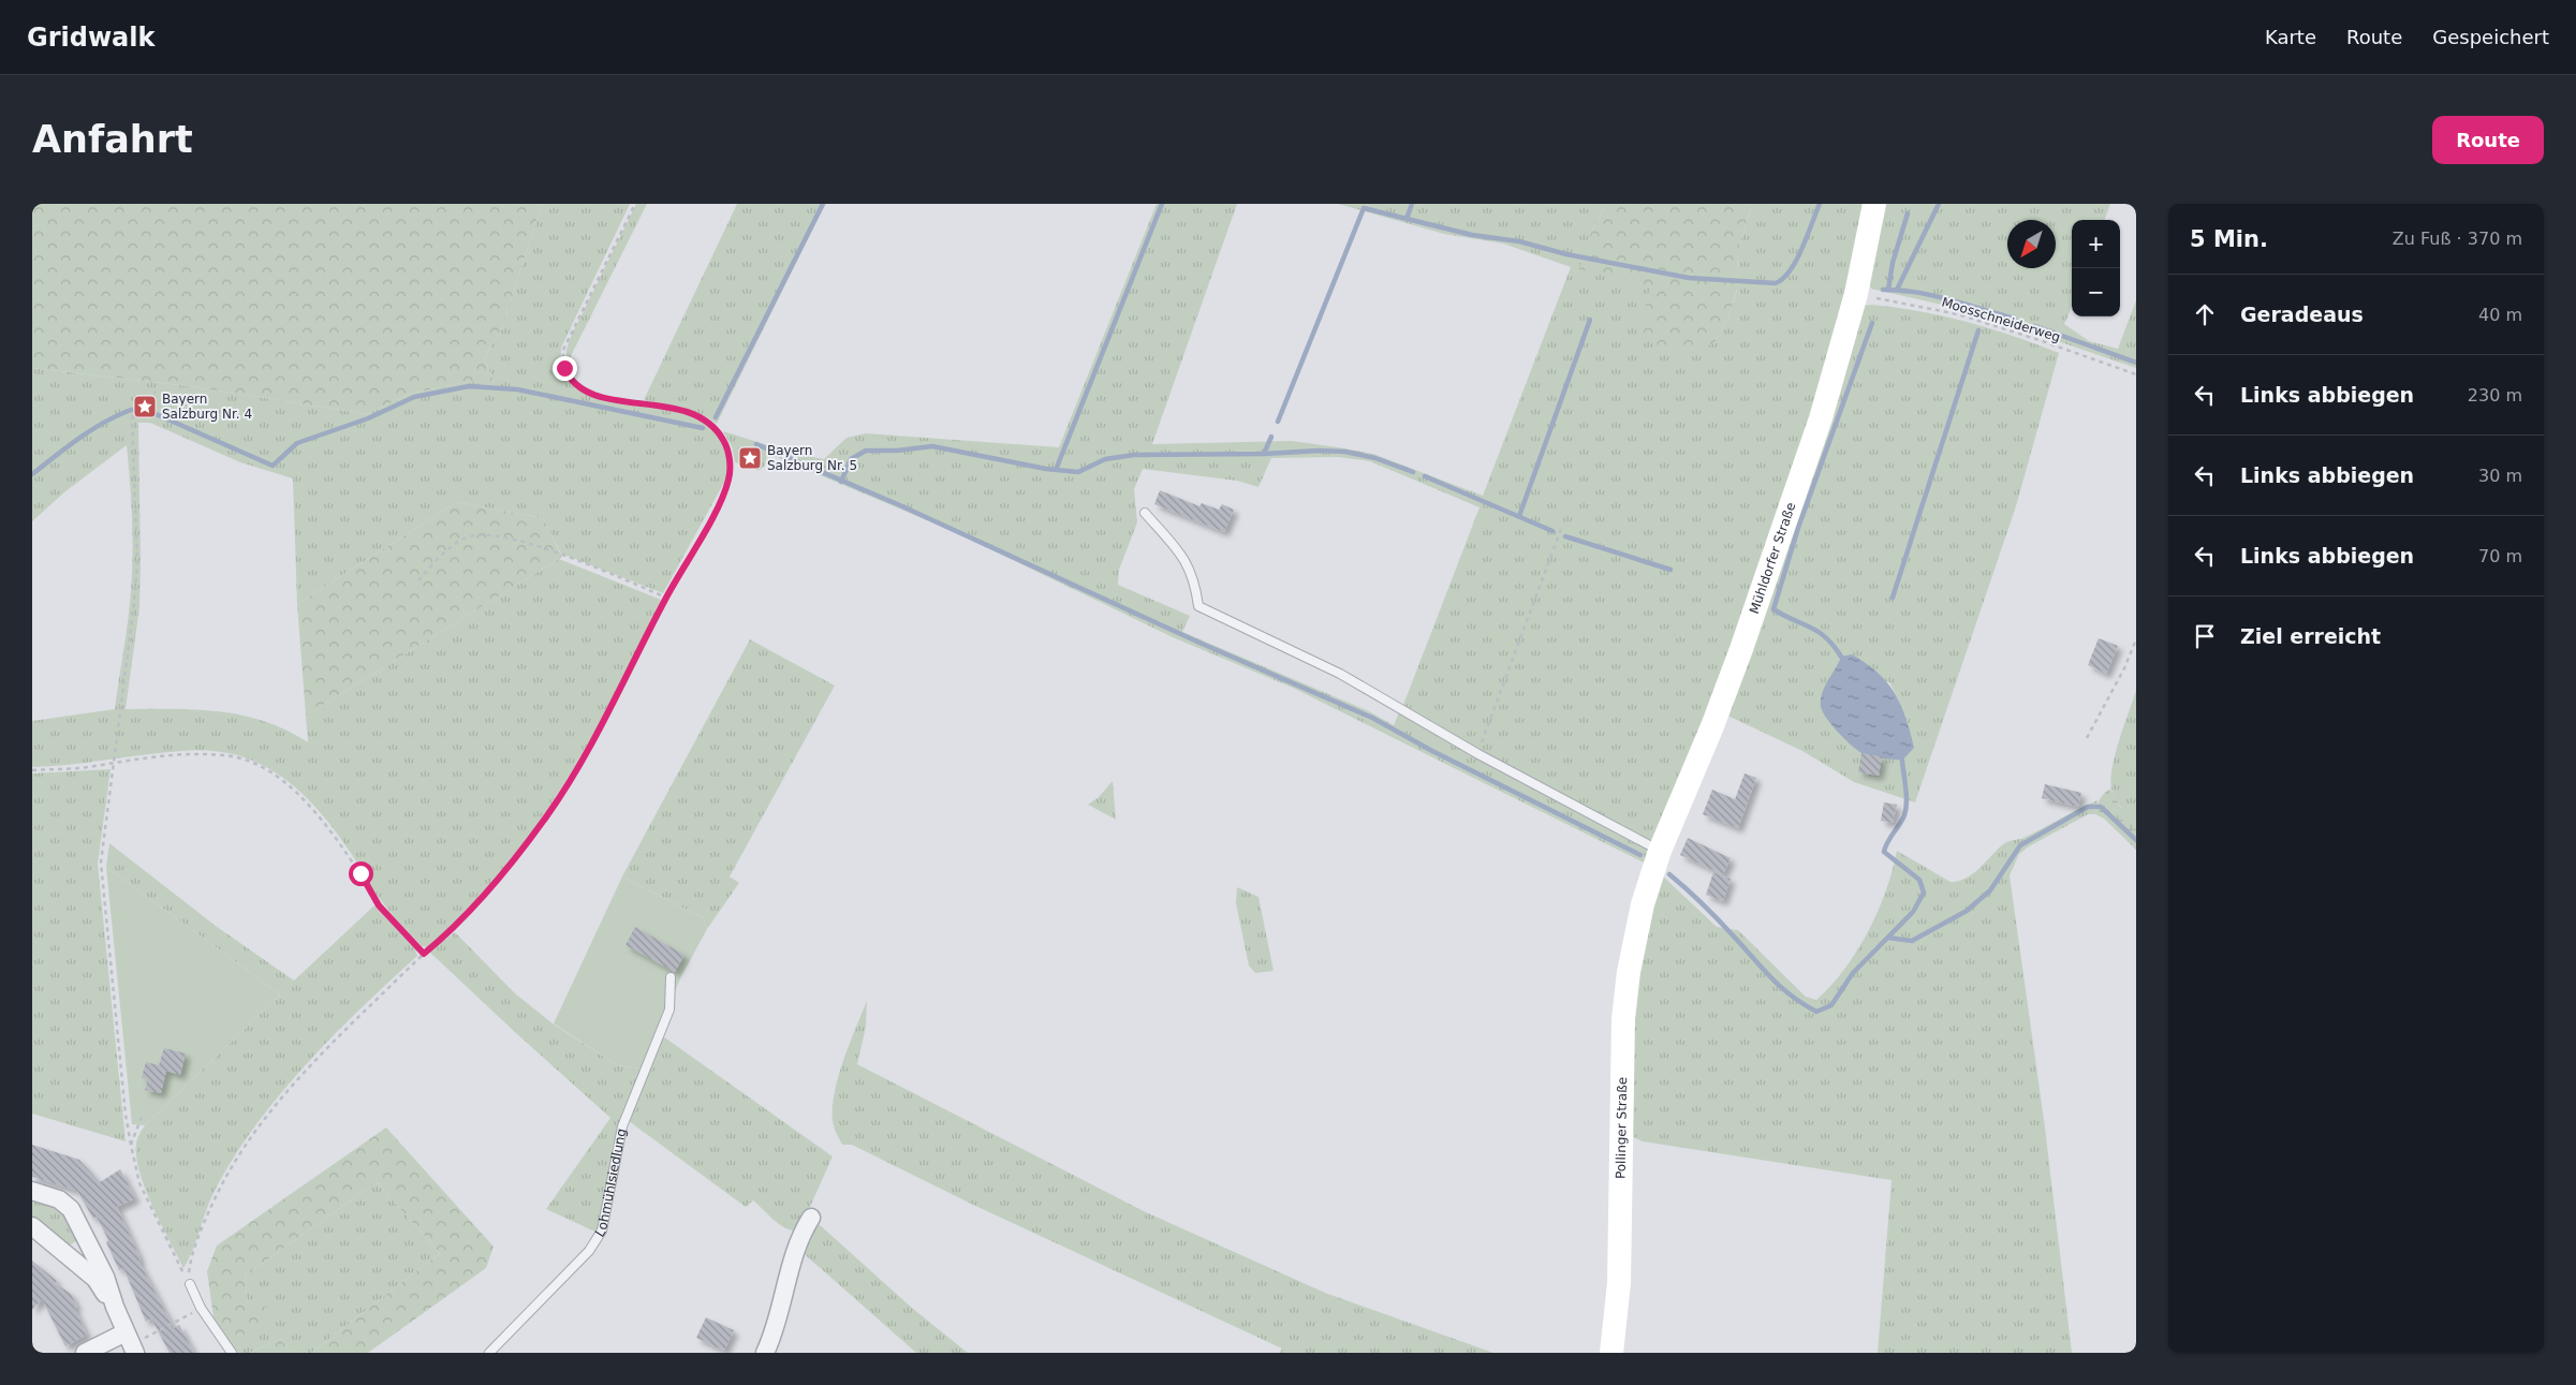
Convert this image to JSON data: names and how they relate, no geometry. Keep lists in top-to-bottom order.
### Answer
{
  "streets": {
    "street": ["Mühldorfer Straße", "Pollinger Straße"],
    "lane": ["Lohmühlsiedlung"],
    "path": ["Moosschneiderweg"]
  },
  "crossings": [
    ["Moosschneiderweg", "Mühldorfer Straße"],
    ["Mühldorfer Straße", "Pollinger Straße"]
  ],
  "places": {
    "place": ["Bayern Salzburg Nr. 4", "Bayern Salzburg Nr. 5"]
  },
  "north": "bottom left",
  "page": {
    "header": "Gridwalk",
    "nav": ["Karte", "Route", "Gespeichert"],
    "buttons": "Route",
    "title": "Anfahrt",
    "heading": ["5 Min.", "Zu Fuß · 370 m"],
    "map_buttons": ["+", "−"],
    "list": [
      ["Geradeaus", "40 m"],
      ["Links abbiegen", "230 m"],
      ["Links abbiegen", "30 m"],
      ["Links abbiegen", "70 m"],
      "Ziel erreicht"
    ]
  }
}
